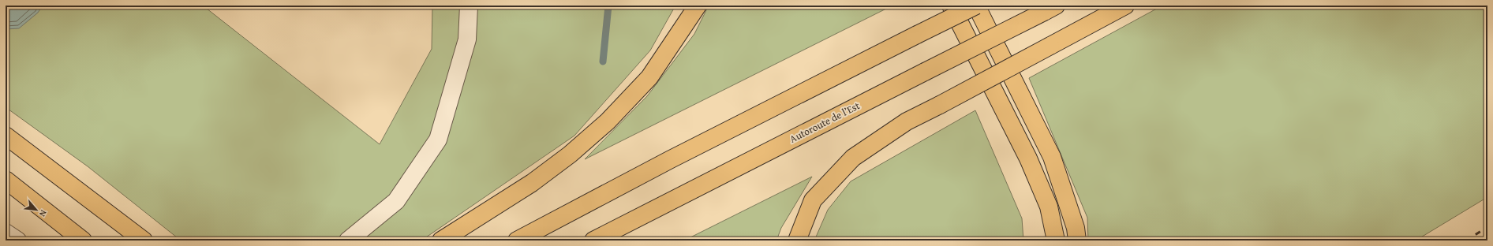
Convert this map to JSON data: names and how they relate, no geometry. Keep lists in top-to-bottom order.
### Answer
{
  "streets": {
    "main road": ["Autoroute de l’Est"]
  },
  "north": "bottom right"
}
